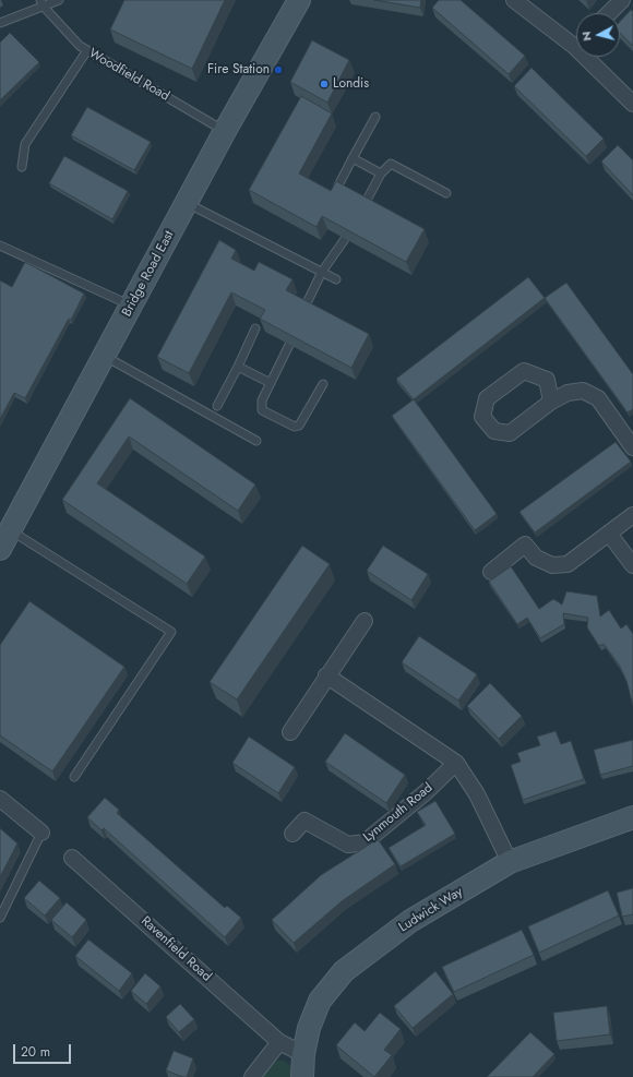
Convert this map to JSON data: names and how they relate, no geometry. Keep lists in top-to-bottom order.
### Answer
{
  "streets": {
    "street": [
      "Bridge Road East",
      "Lynmouth Road",
      "Ludwick Way",
      "Ravenfield Road"
    ],
    "lane": ["Woodfield Road"]
  },
  "crossings": [
    ["Woodfield Road", "Bridge Road East"],
    ["Ludwick Way", "Ravenfield Road"]
  ],
  "places": ["Fire Station", "Londis"],
  "scale_bar": "20 m",
  "north": "left"
}
